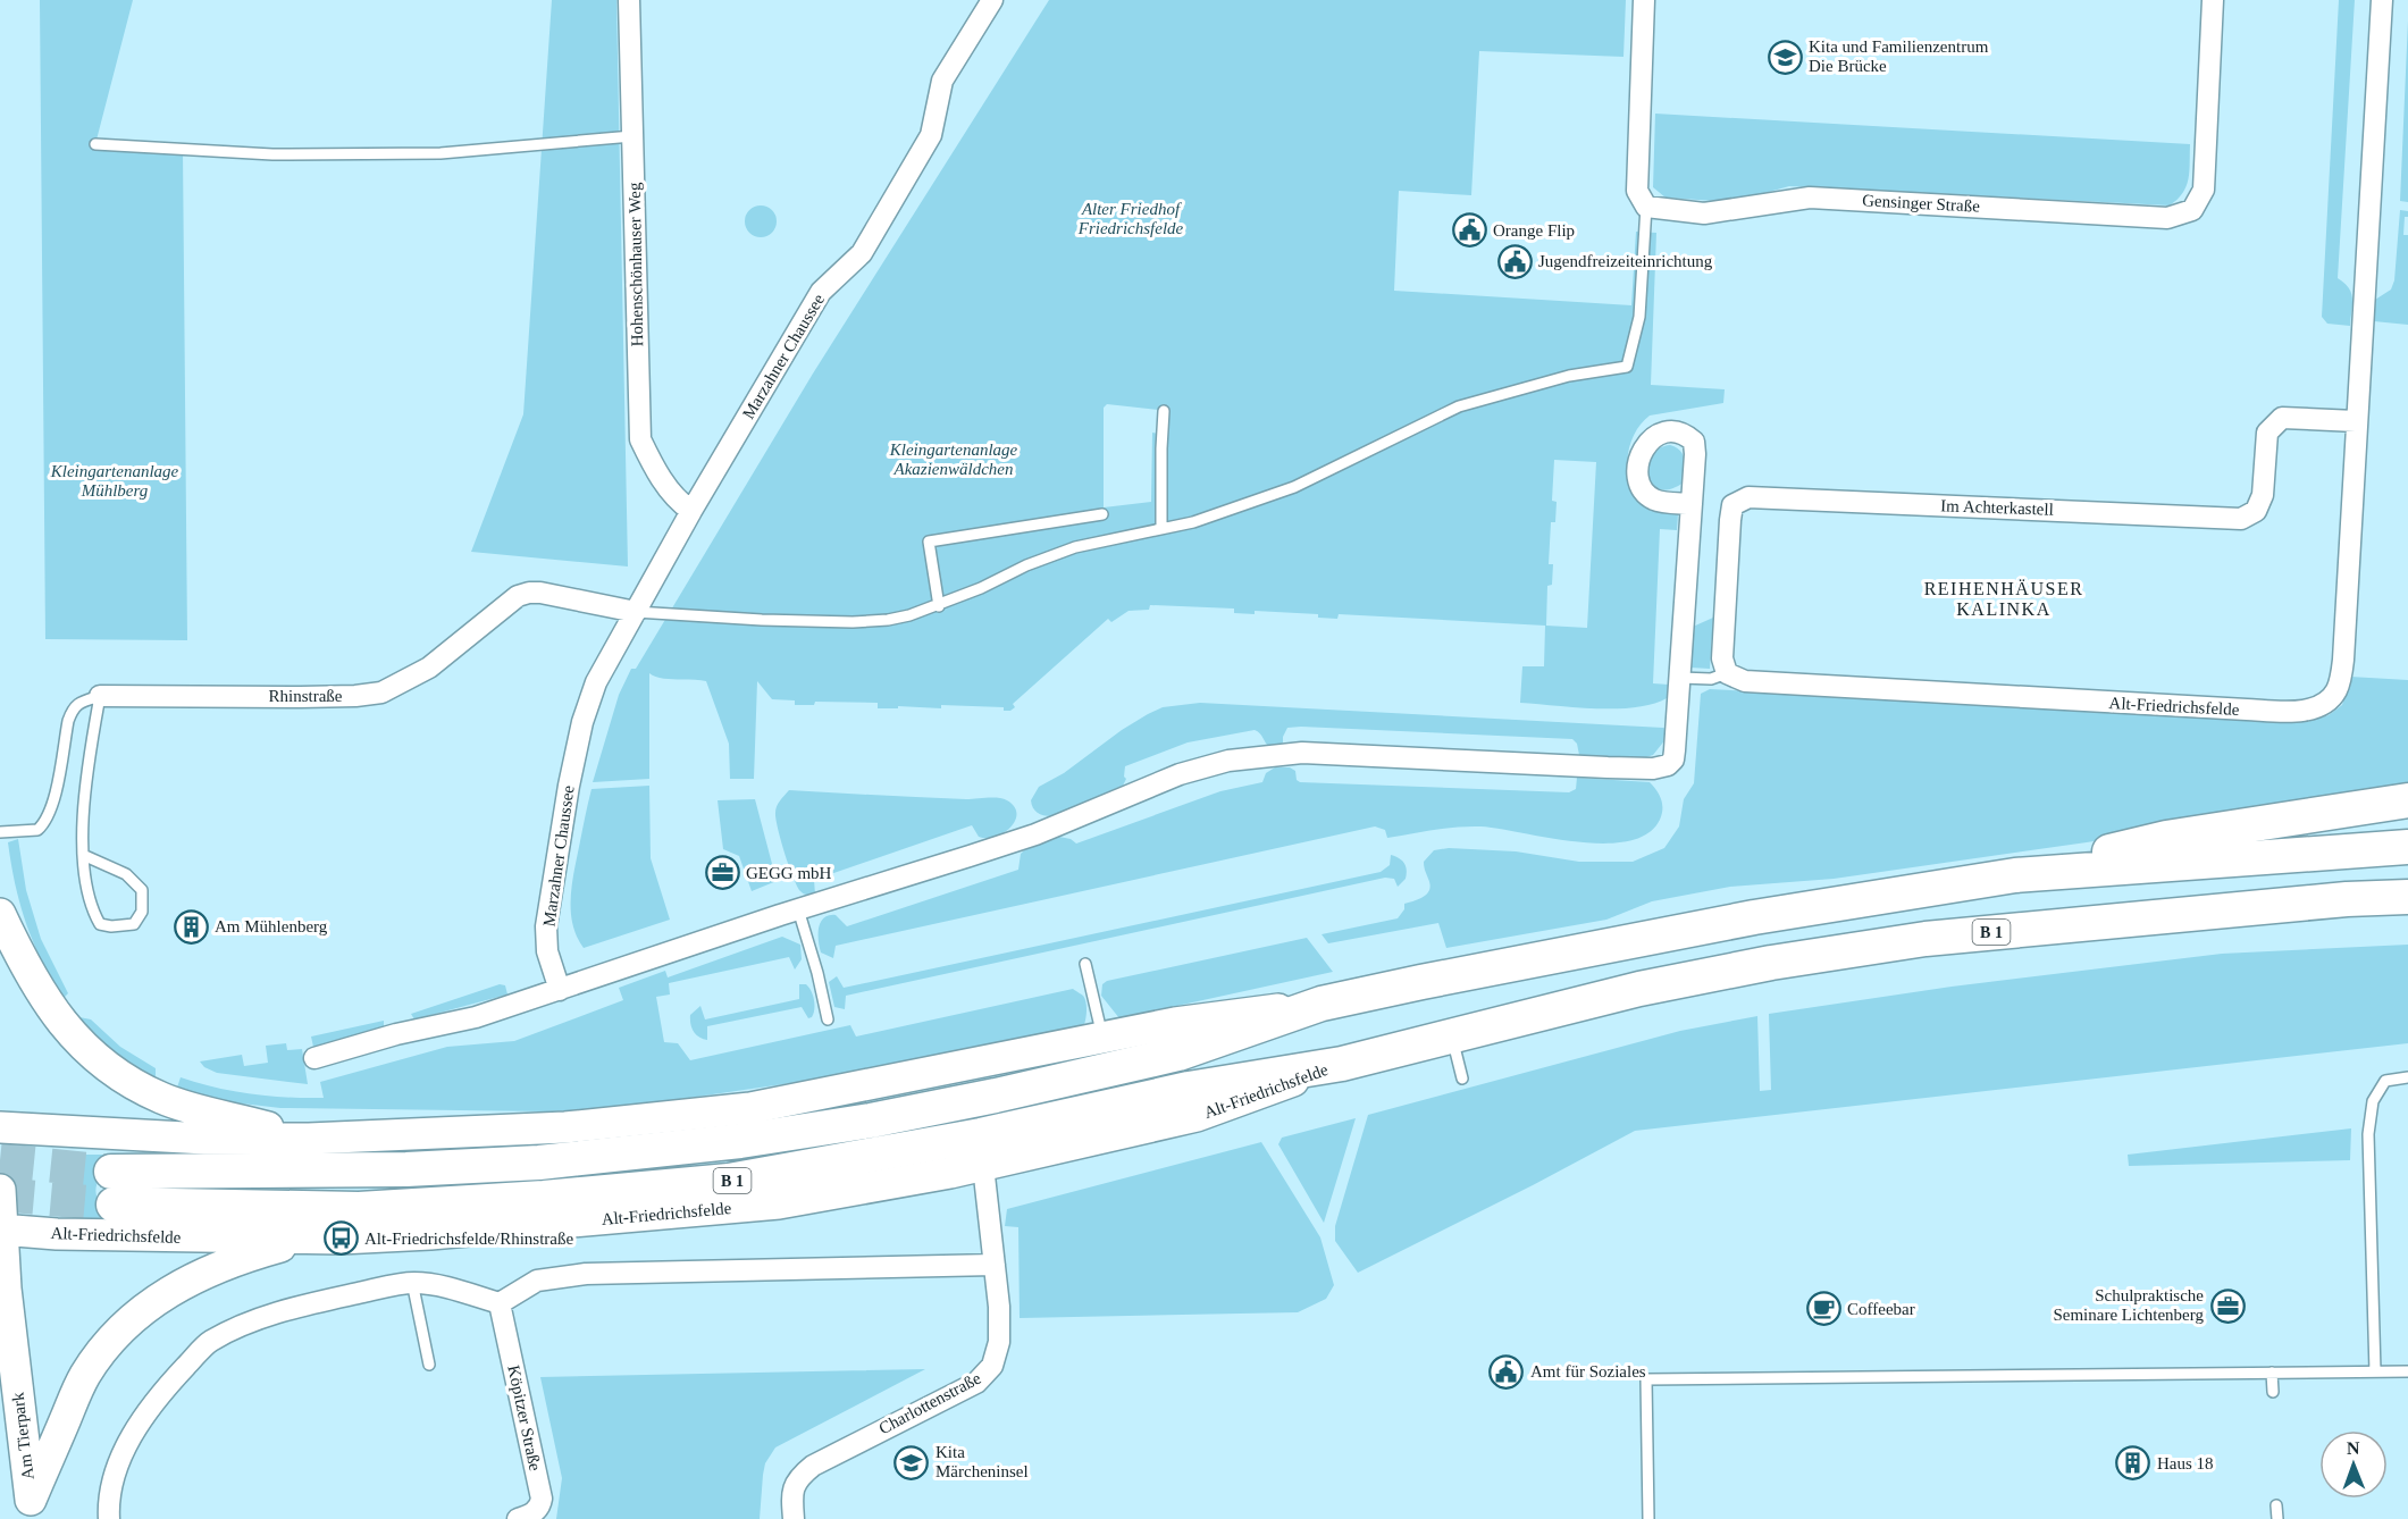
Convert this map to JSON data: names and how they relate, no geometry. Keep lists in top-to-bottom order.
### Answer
{
  "streets": {
    "main road": ["Alt-Friedrichsfelde", "B 1", "Am Tierpark"],
    "street": [
      "Gensinger Straße",
      "Hohenschönhauser Weg",
      "Marzahner Chaussee",
      "Im Achterkastell",
      "Rhinstraße",
      "Charlottenstraße",
      "Köpitzer Straße"
    ]
  },
  "crossings": [
    ["Hohenschönhauser Weg", "Marzahner Chaussee"],
    ["Marzahner Chaussee", "Rhinstraße"],
    ["Im Achterkastell", "Alt-Friedrichsfelde"],
    ["Alt-Friedrichsfelde", "B 1"],
    ["Alt-Friedrichsfelde", "Charlottenstraße"],
    ["Alt-Friedrichsfelde", "Am Tierpark"]
  ],
  "districts": ["REIHENHÄUSER KALINKA"],
  "parks": ["Alter Friedhof Friedrichsfelde", "Kleingartenanlage Akazienwäldchen", "Kleingartenanlage Mühlberg"],
  "places": {
    "school or university": ["Kita und Familienzentrum Die Brücke", "Kita Märcheninsel"],
    "public building": ["Orange Flip", "Jugendfreizeiteinrichtung", "Amt für Soziales"],
    "office": ["GEGG mbH", "Schulpraktische Seminare Lichtenberg"],
    "building": ["Am Mühlenberg", "Haus 18"],
    "bus stop": ["Alt-Friedrichsfelde/Rhinstraße"],
    "cafe": ["Coffeebar"]
  },
  "north": "top"
}
